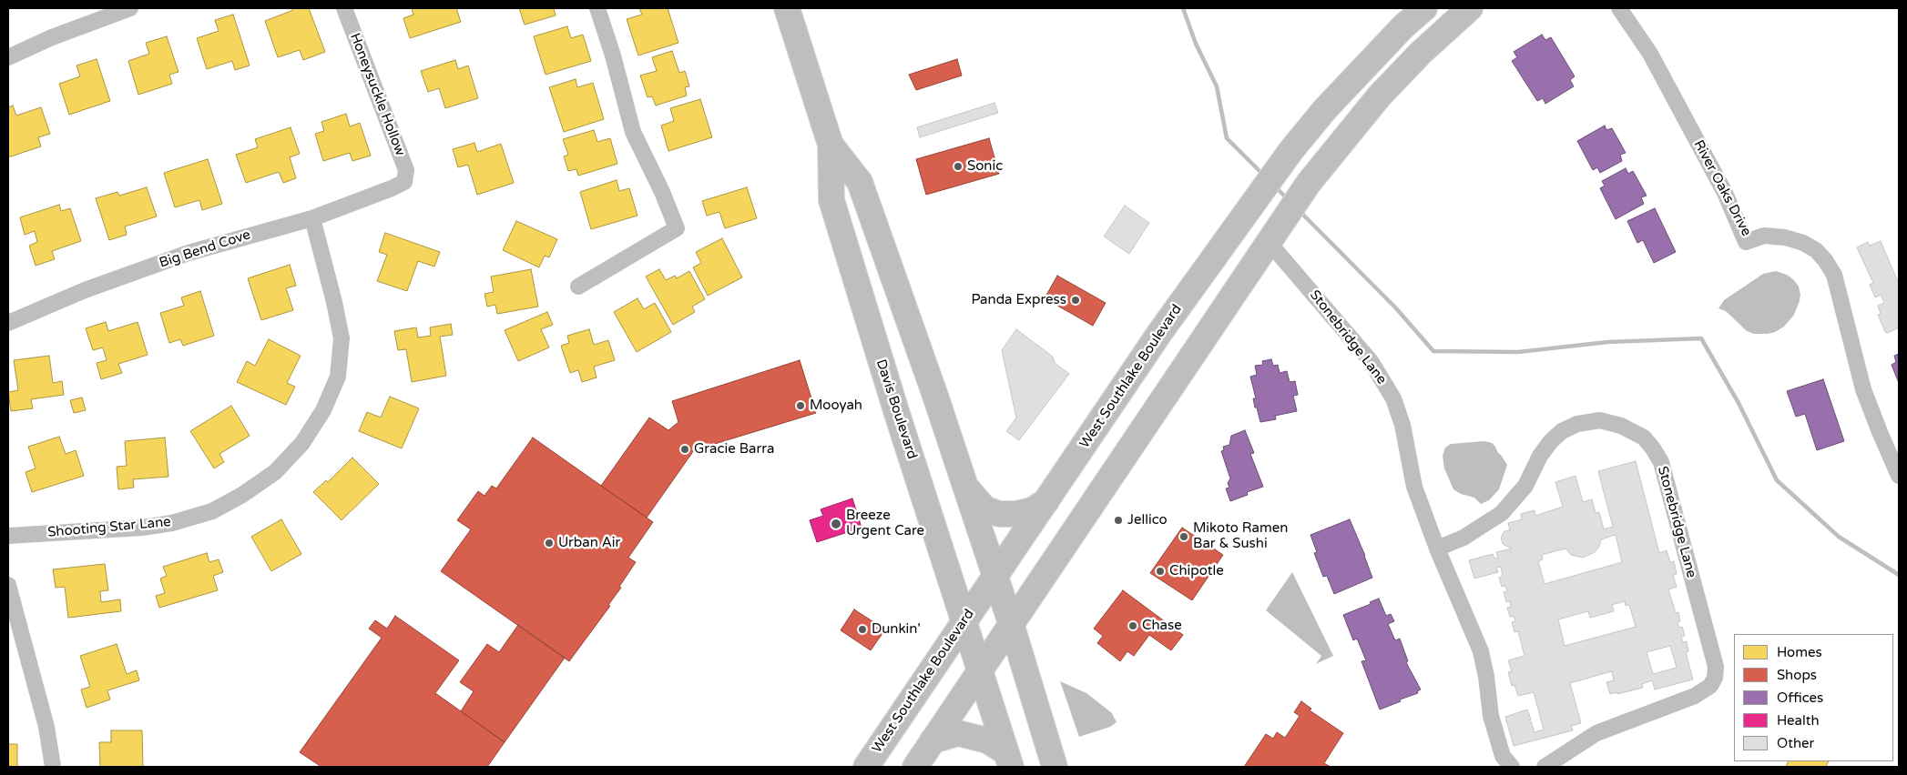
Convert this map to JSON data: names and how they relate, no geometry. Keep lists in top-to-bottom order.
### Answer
{
  "streets": {
    "main road": ["West Southlake Boulevard", "Davis Boulevard"],
    "street": [
      "Honeysuckle Hollow",
      "River Oaks Drive",
      "Big Bend Cove",
      "Stonebridge Lane",
      "Shooting Star Lane"
    ]
  },
  "crossings": [
    ["Honeysuckle Hollow", "Big Bend Cove"],
    ["Big Bend Cove", "Shooting Star Lane"],
    ["West Southlake Boulevard", "Davis Boulevard"]
  ],
  "places": [
    "Sonic",
    "Panda Express",
    "Mooyah",
    "Gracie Barra",
    "Jellico",
    "Breeze Urgent Care",
    "Mikoto Ramen Bar & Sushi",
    "Urban Air",
    "Chipotle",
    "Chase",
    "Dunkin'"
  ],
  "legend": [
    "Homes",
    "Shops",
    "Offices",
    "Health",
    "Other"
  ]
}
